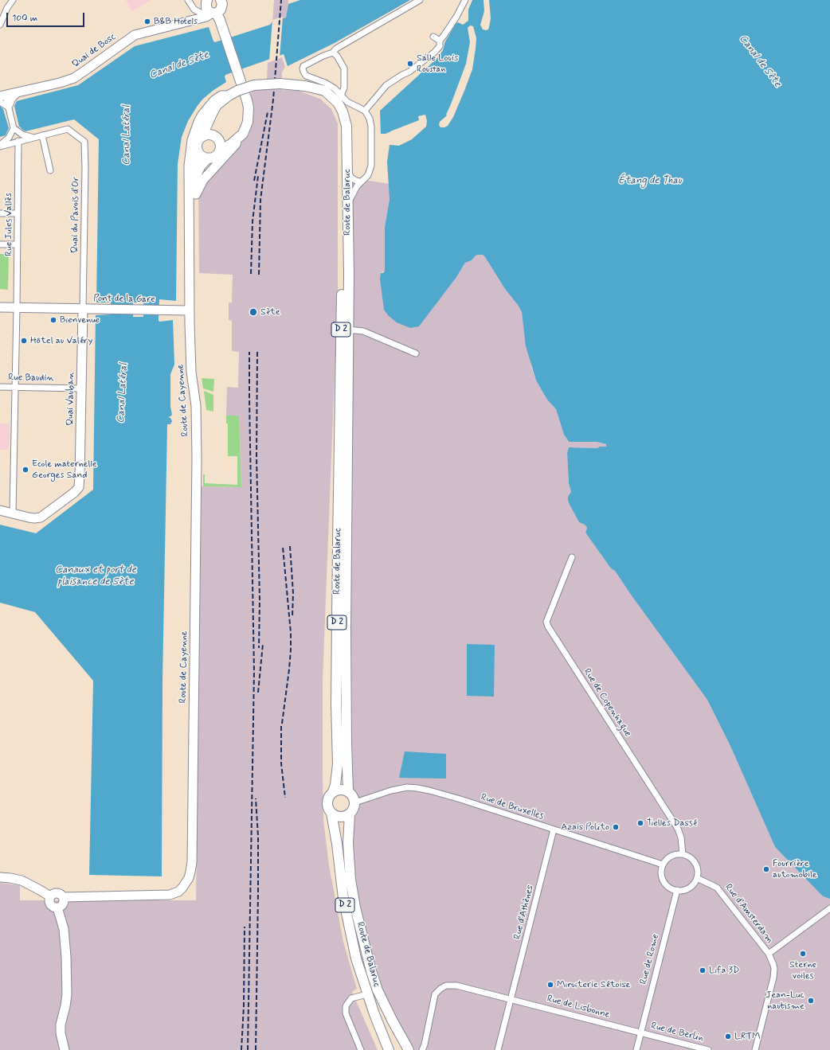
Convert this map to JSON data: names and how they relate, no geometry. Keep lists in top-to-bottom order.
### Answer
{
  "streets": {
    "main road": ["Route de Balaruc", "D 2"],
    "street": [
      "Quai de Bosc",
      "Quai du Pavois d'Or",
      "Rue Jules Vallès",
      "Pont de la Gare",
      "Rue Baudin",
      "Quai Vauban",
      "Route de Cayenne",
      "Rue de Copenhague",
      "Rue de Bruxelles",
      "Rue d'Athènes",
      "Rue d'Amsterdam",
      "Rue de Rome",
      "Rue de Lisbonne",
      "Rue de Berlin"
    ]
  },
  "crossings": [
    ["Route de Balaruc", "D 2"],
    ["Route de Balaruc", "Rue de Bruxelles"],
    ["Quai du Pavois d'Or", "Pont de la Gare"],
    ["Quai du Pavois d'Or", "Quai Vauban"],
    ["Rue Jules Vallès", "Pont de la Gare"],
    ["Rue Jules Vallès", "Rue Baudin"],
    ["Rue Jules Vallès", "Quai Vauban"],
    ["Pont de la Gare", "Quai Vauban"],
    ["Pont de la Gare", "Route de Cayenne"],
    ["Rue Baudin", "Quai Vauban"],
    ["Rue de Copenhague", "Rue de Bruxelles"],
    ["Rue de Copenhague", "Rue d'Amsterdam"],
    ["Rue de Copenhague", "Rue de Rome"],
    ["Rue de Bruxelles", "Rue d'Athènes"],
    ["Rue de Bruxelles", "Rue d'Amsterdam"],
    ["Rue de Bruxelles", "Rue de Rome"],
    ["Rue d'Athènes", "Rue de Lisbonne"],
    ["Rue d'Amsterdam", "Rue de Rome"],
    ["Rue de Rome", "Rue de Lisbonne"],
    ["Rue de Rome", "Rue de Berlin"],
    ["Rue de Lisbonne", "Rue de Berlin"]
  ],
  "water": [
    "Canal de Sète",
    "Canal Latéral",
    "Étang de Thau",
    "Canaux et port de plaisance de Sète"
  ],
  "places": [
    "B&B Hotels",
    "Salle Louis Roustan",
    "Sète",
    "Bienvenue",
    "Hôtel au Valéry",
    "Ecole maternelle Georges Sand",
    "Tielles Dassé",
    "Azais Polito",
    "Fourrière automobile",
    "Sterne voiles",
    "Lifa 3D",
    "Miroiterie Sétoise",
    "Jean-Luc nautisme",
    "LRTM"
  ],
  "scale_bar": "100 m"
}
